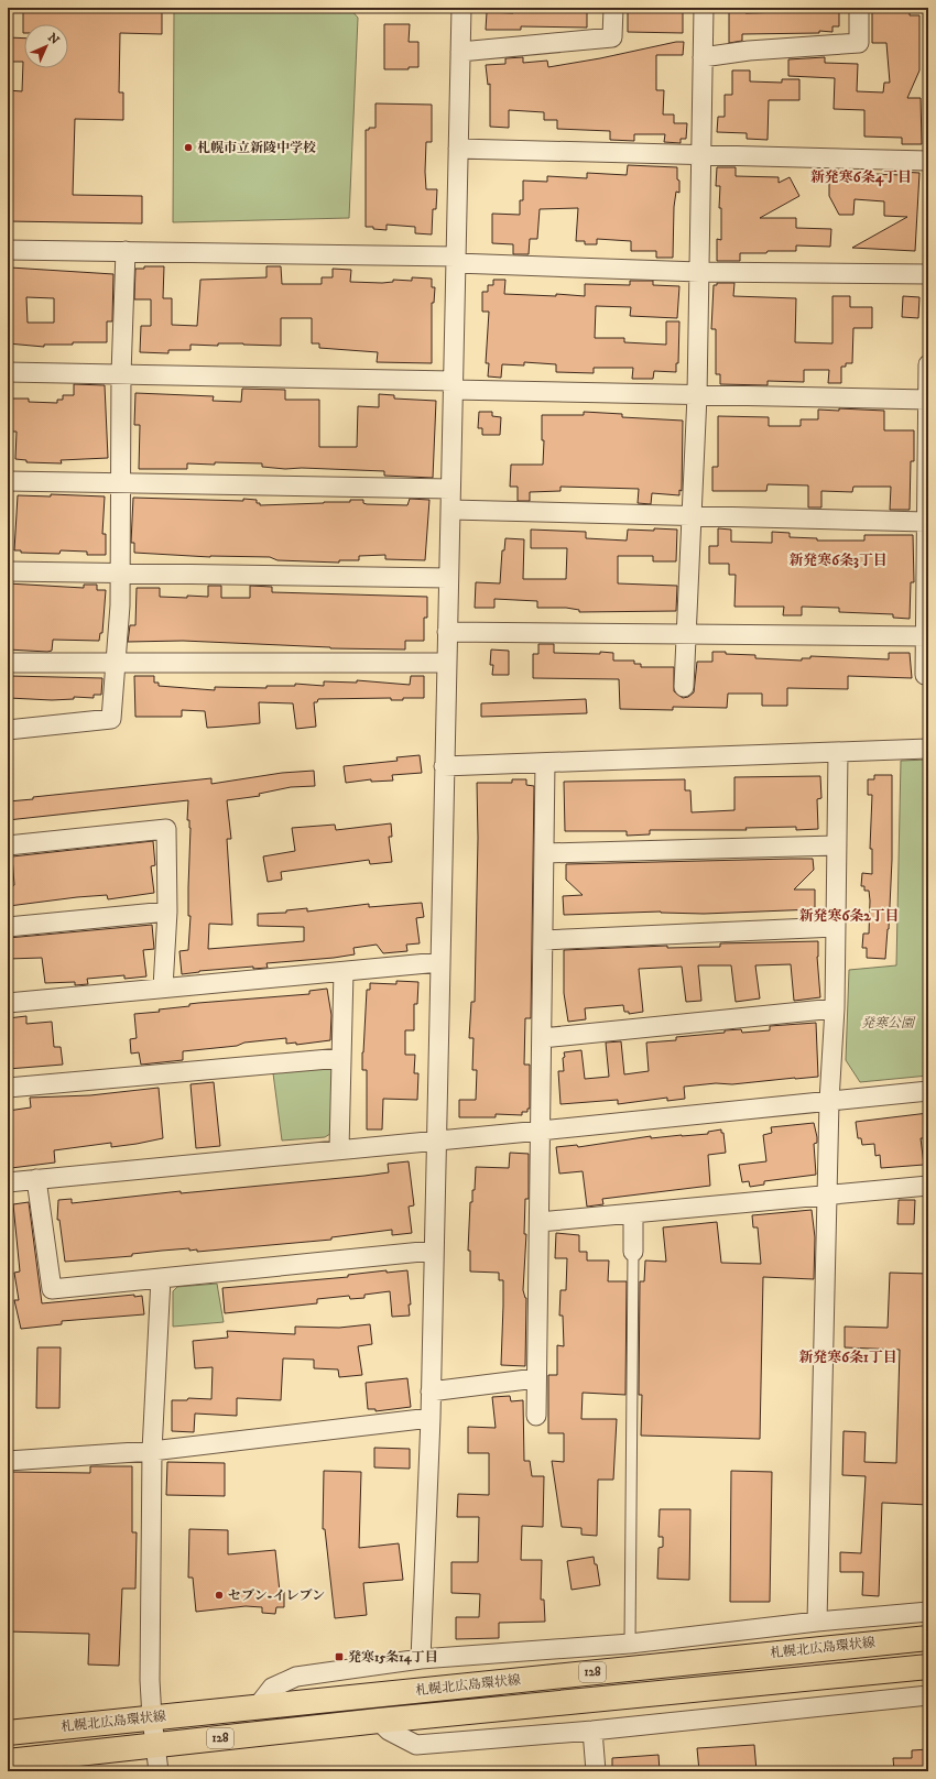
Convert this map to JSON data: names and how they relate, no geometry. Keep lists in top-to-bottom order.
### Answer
{
  "streets": {
    "main road": ["札幌北広島環状線", "128"]
  },
  "districts": [
    "新発寒6条4丁目",
    "新発寒6条3丁目",
    "新発寒6条2丁目",
    "新発寒6条1丁目"
  ],
  "parks": ["発寒公園"],
  "places": {
    "other": ["札幌市立新陵中学校", "セブン-イレブン"],
    "transit": ["発寒15条14丁目"]
  },
  "north": "top right"
}
